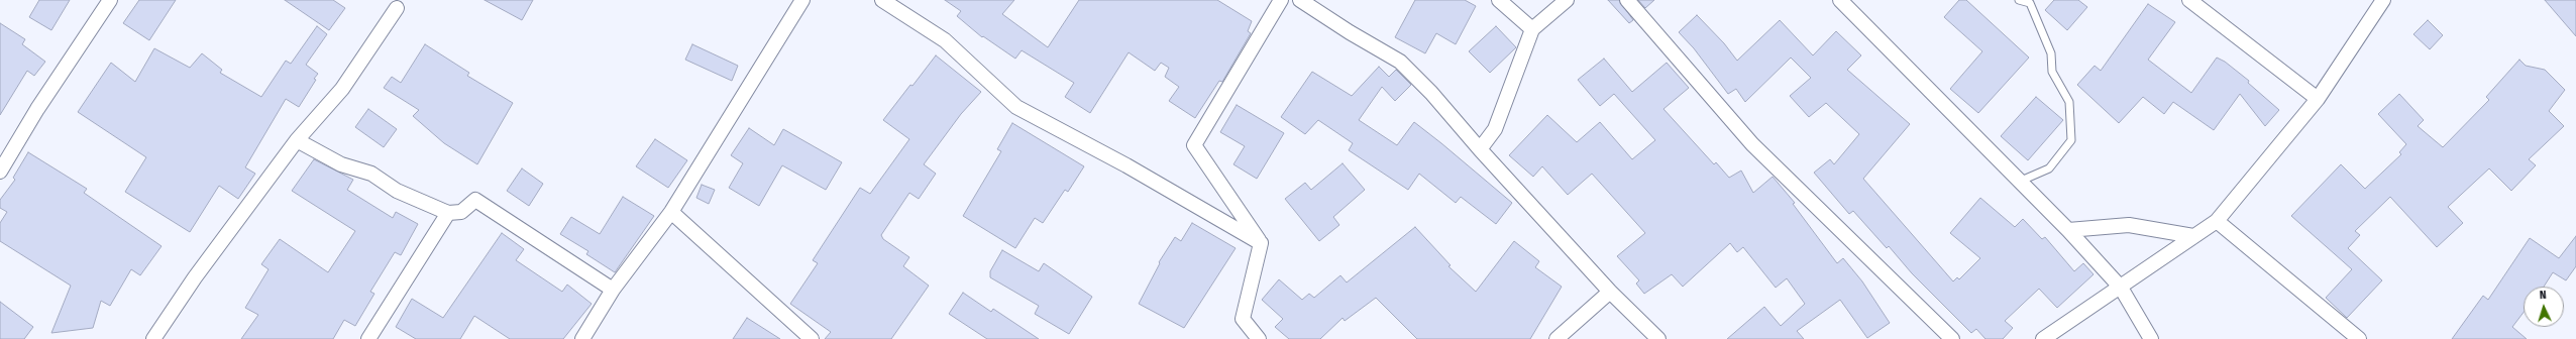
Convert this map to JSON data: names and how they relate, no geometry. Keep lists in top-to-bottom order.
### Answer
{
  "north": "top"
}
